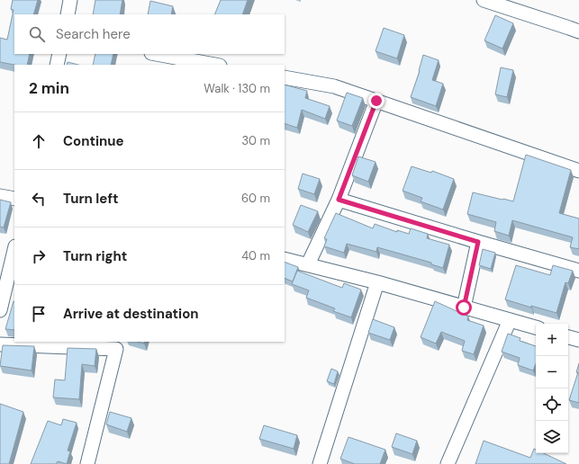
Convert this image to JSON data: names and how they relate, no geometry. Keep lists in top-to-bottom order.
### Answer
{
  "page": {
    "search": "Search here",
    "heading": ["2 min", "Walk · 130 m"],
    "list": [
      ["Continue", "30 m"],
      ["Turn left", "60 m"],
      ["Turn right", "40 m"],
      "Arrive at destination"
    ],
    "map_buttons": ["+", "−"]
  }
}
